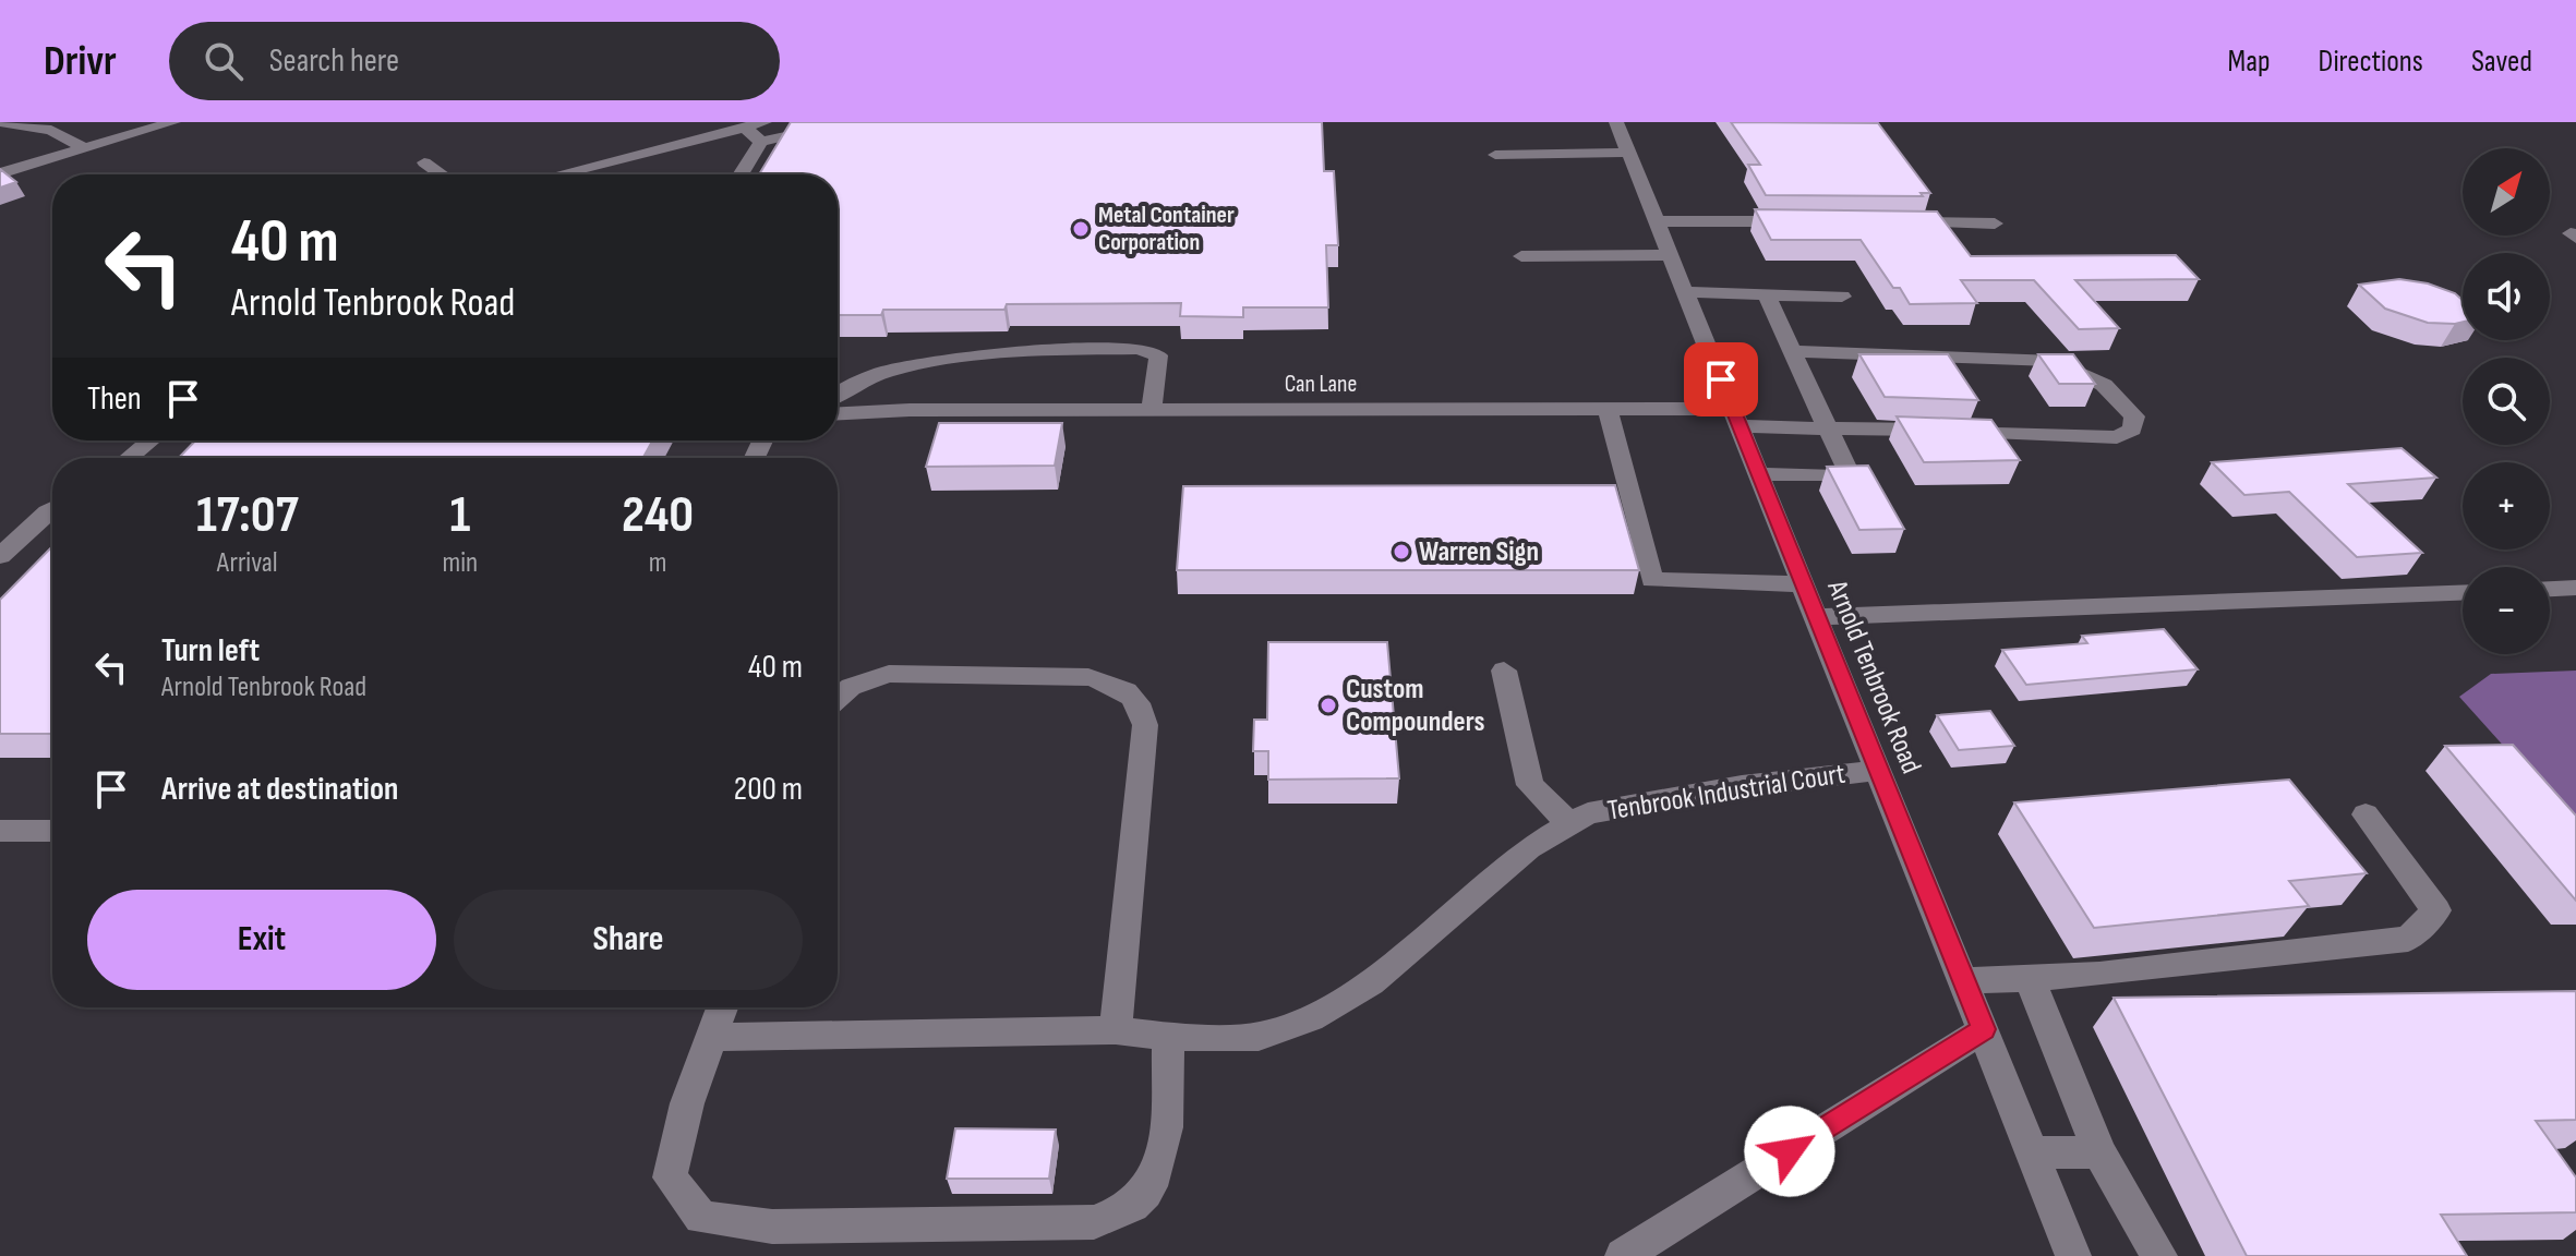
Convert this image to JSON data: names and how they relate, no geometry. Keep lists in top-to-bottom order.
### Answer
{
  "streets": {
    "street": ["Can Lane", "Arnold Tenbrook Road", "Tenbrook Industrial Court"]
  },
  "crossings": [
    ["Can Lane", "Arnold Tenbrook Road"],
    ["Arnold Tenbrook Road", "Tenbrook Industrial Court"]
  ],
  "places": ["Metal Container Corporation", "Warren Sign", "Custom Compounders"],
  "north": "top right",
  "page": {
    "header": "Drivr",
    "search": "Search here",
    "nav": ["Map", "Directions", "Saved"],
    "map_buttons": ["+", "−"],
    "turn": ["40 m", "Arnold Tenbrook Road"],
    "then": "Then",
    "eta": [
      "17:07",
      "Arrival",
      "1",
      "min",
      "240",
      "m"
    ],
    "list": [
      {
        "name": "Turn left",
        "note": "Arnold Tenbrook Road",
        "value": "40 m"
      },
      {
        "name": "Arrive at destination",
        "value": "200 m"
      }
    ],
    "buttons": ["Exit", "Share"]
  }
}
